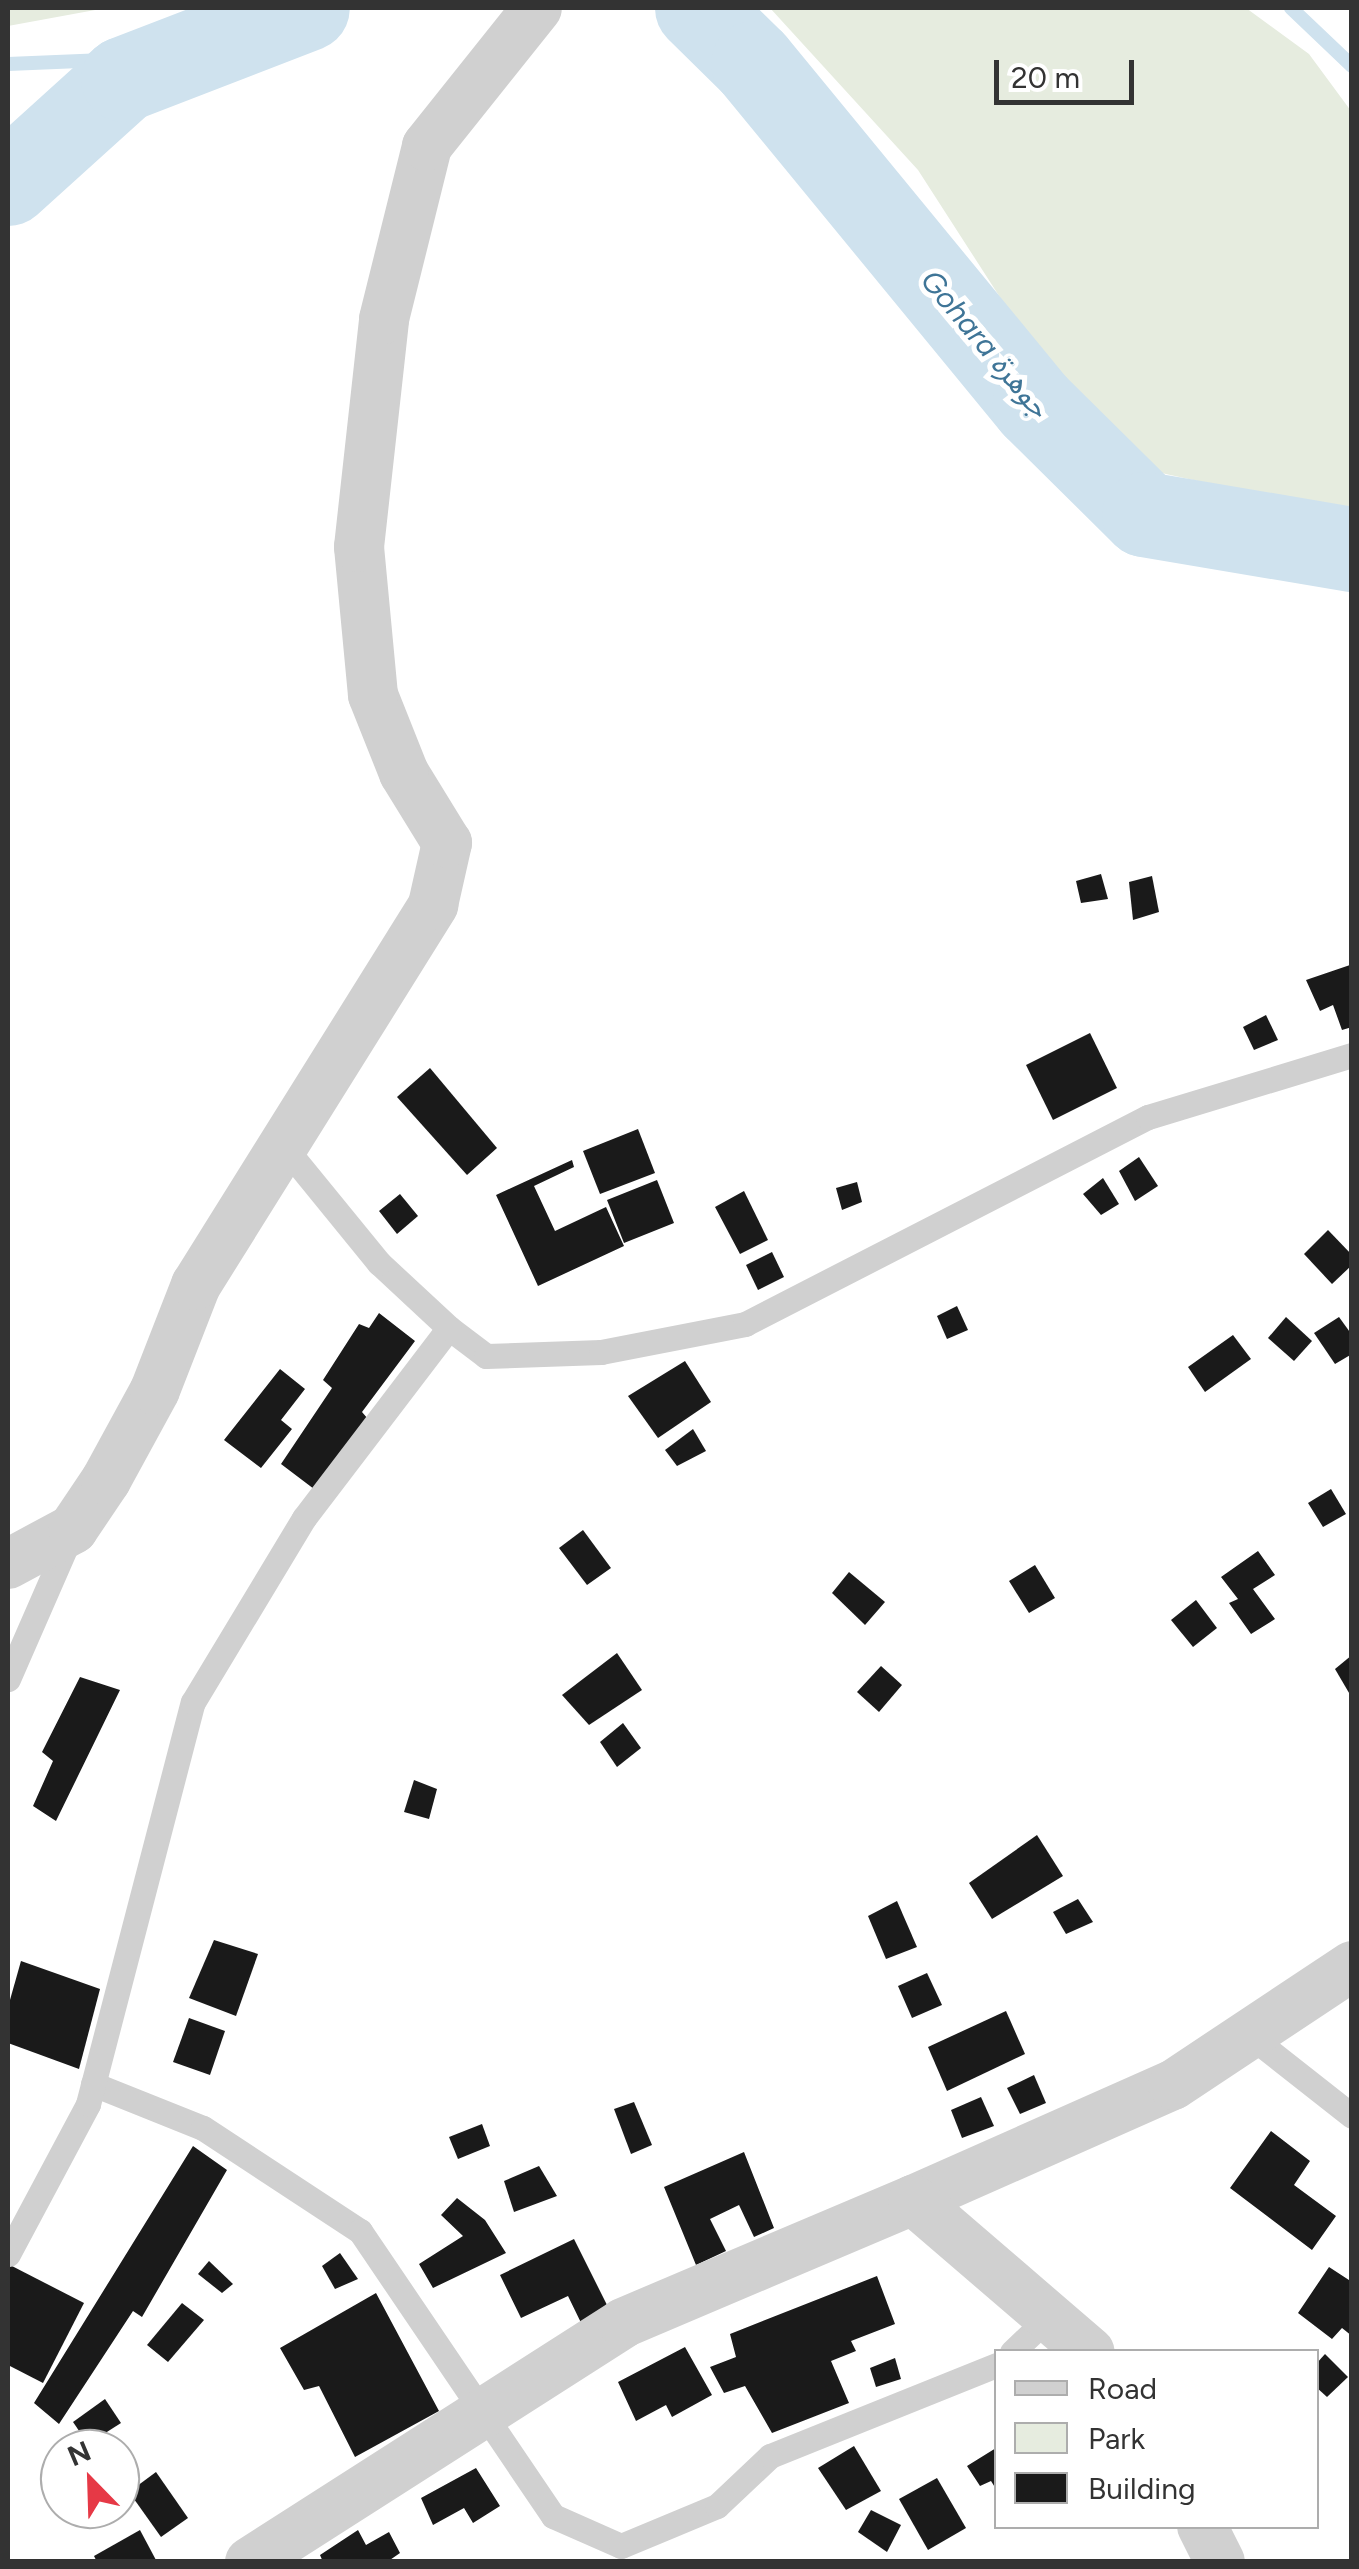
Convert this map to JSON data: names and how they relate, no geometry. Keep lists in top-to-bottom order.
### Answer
{
  "water": ["Gohara جوهرة"],
  "legend": ["Road", "Park", "Building"],
  "scale_bar": "20 m",
  "north": "top left"
}
